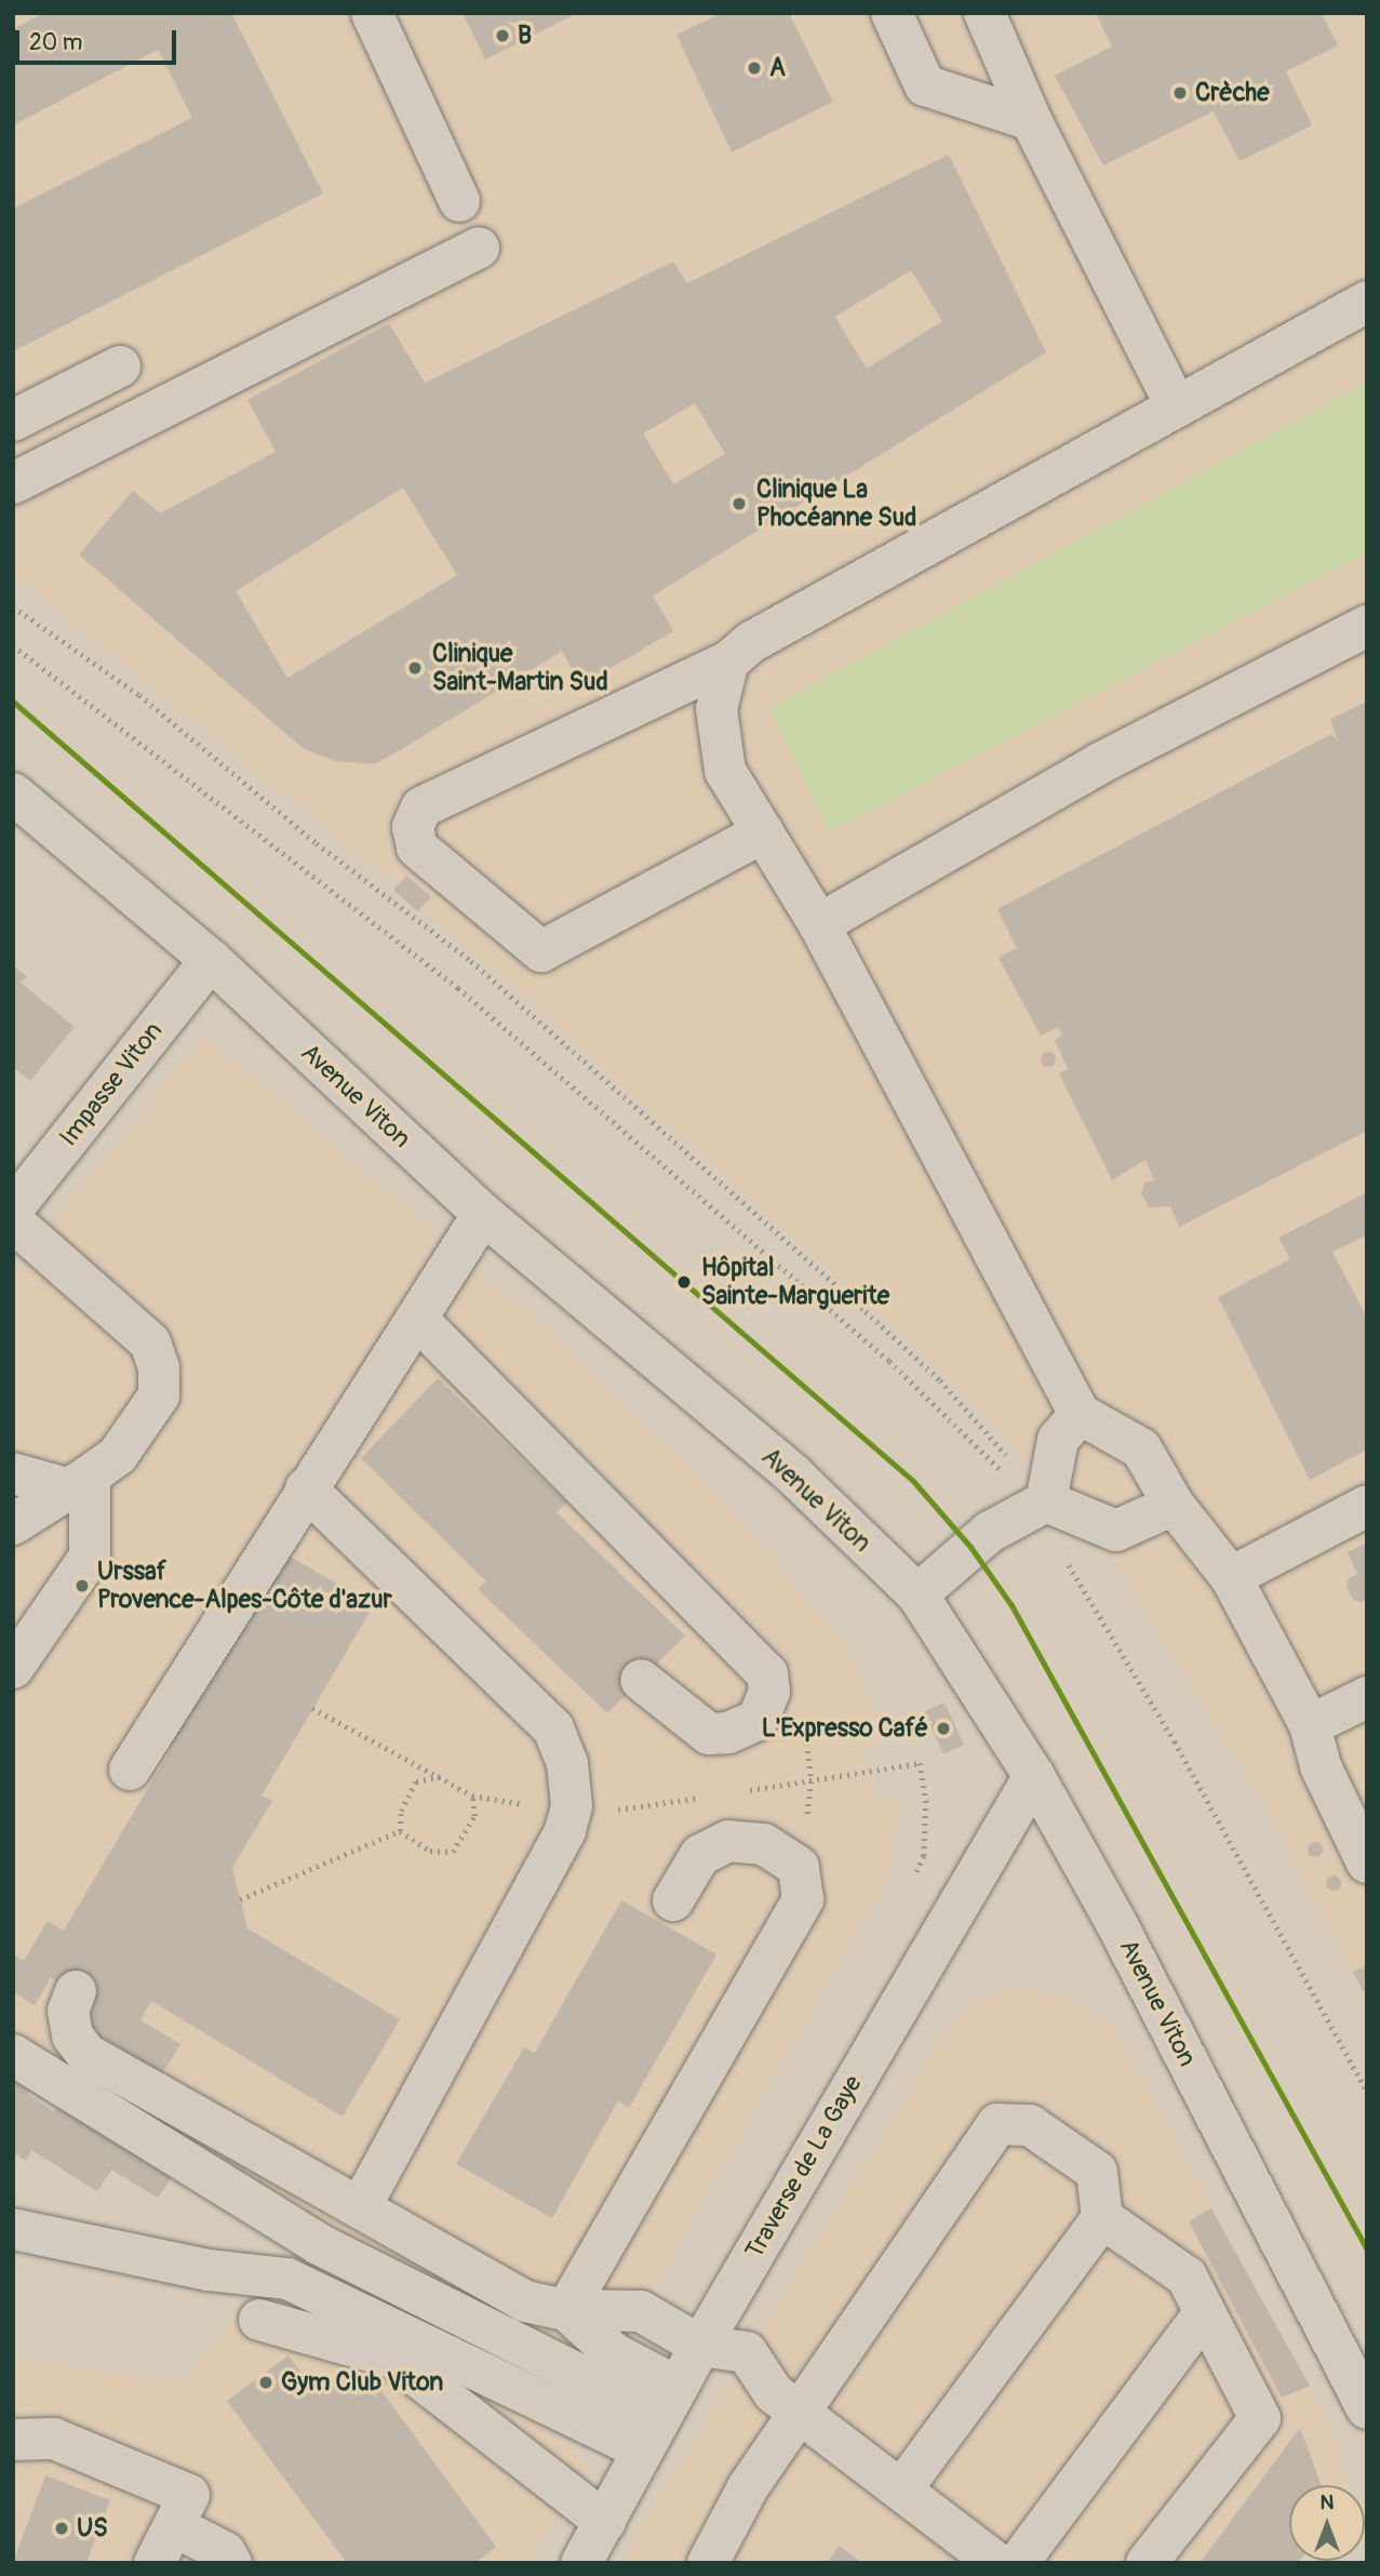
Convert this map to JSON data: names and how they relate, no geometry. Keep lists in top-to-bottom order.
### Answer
{
  "streets": {
    "street": ["Impasse Viton", "Avenue Viton", "Traverse de La Gaye"]
  },
  "crossings": [
    ["Impasse Viton", "Avenue Viton"],
    ["Avenue Viton", "Traverse de La Gaye"]
  ],
  "places": [
    "B",
    "A",
    "Crèche",
    "Clinique La Phocéanne Sud",
    "Clinique Saint-Martin Sud",
    "Hôpital Sainte-Marguerite",
    "Urssaf Provence-Alpes-Côte d'azur",
    "L'Expresso Café",
    "Gym Club Viton",
    "US"
  ],
  "scale_bar": "20 m",
  "north": "top"
}
